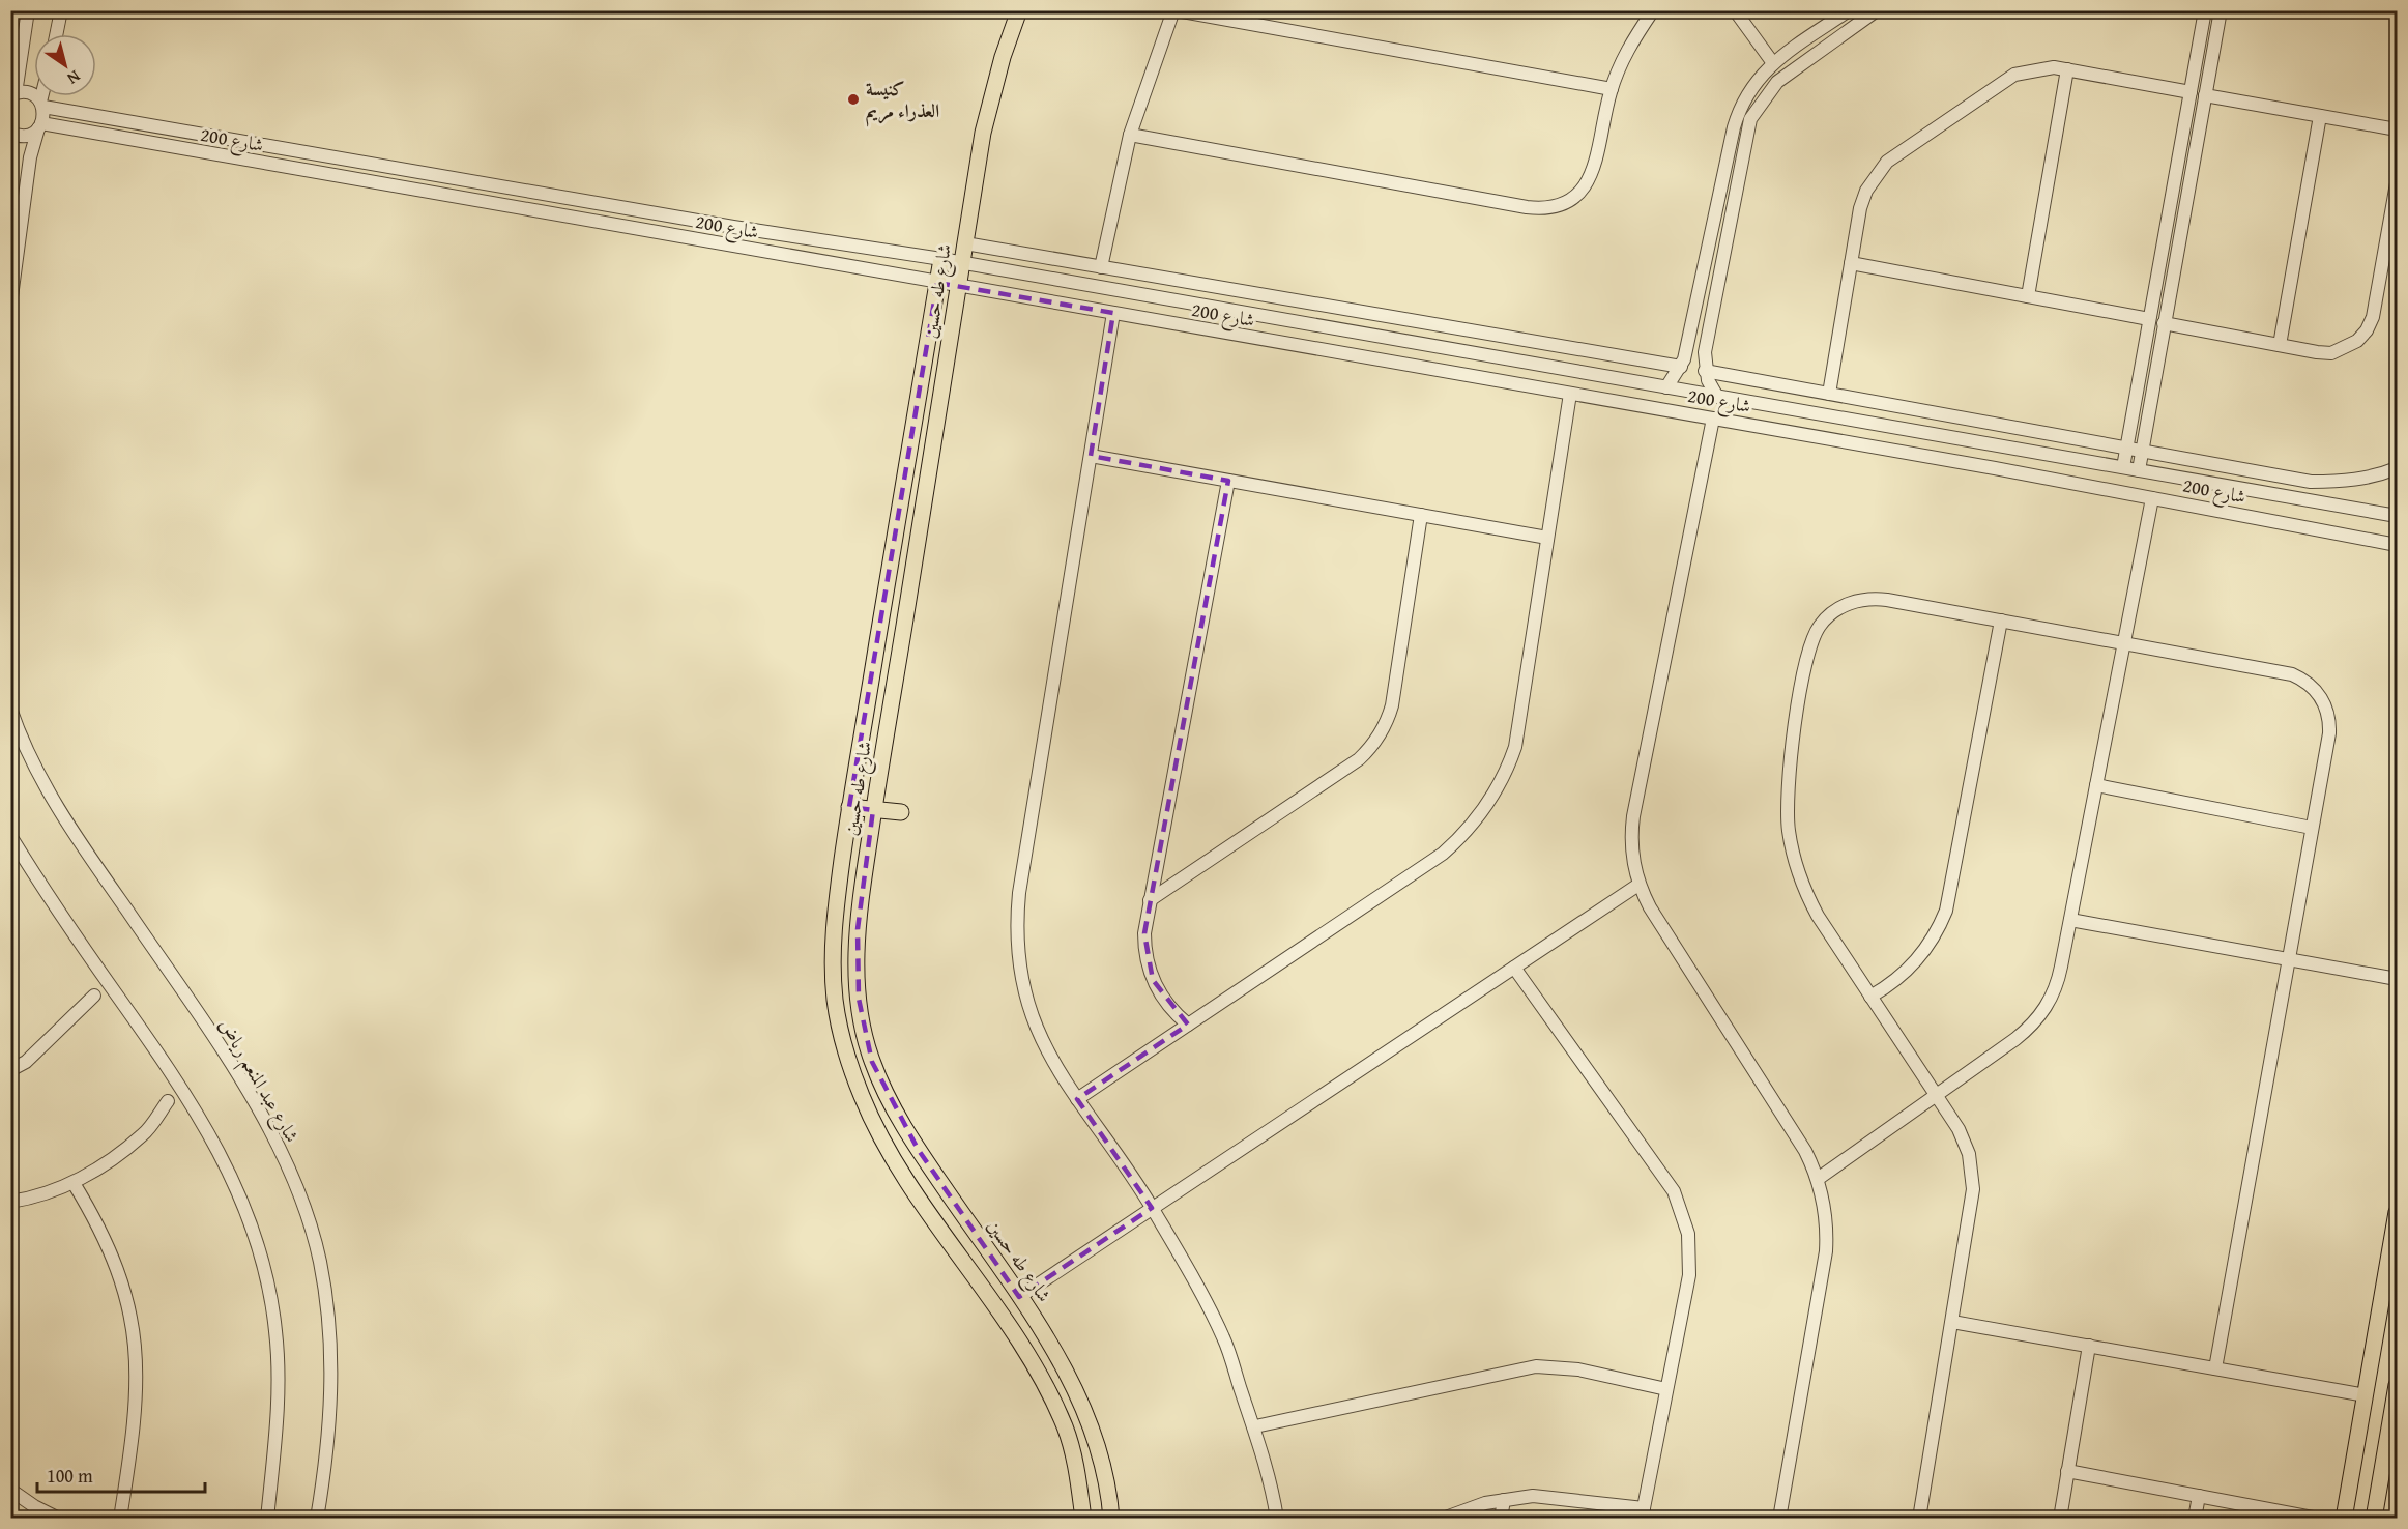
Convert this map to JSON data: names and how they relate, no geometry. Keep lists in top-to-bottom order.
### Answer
{
  "streets": {
    "main road": ["شارع طه حسين"],
    "street": ["شارع 200", "شارع عبد المنعم رياض"]
  },
  "crossings": [
    ["شارع 200", "شارع طه حسين"]
  ],
  "places": ["كنيسة العذراء مريم"],
  "scale_bar": "100 m",
  "north": "bottom right"
}
